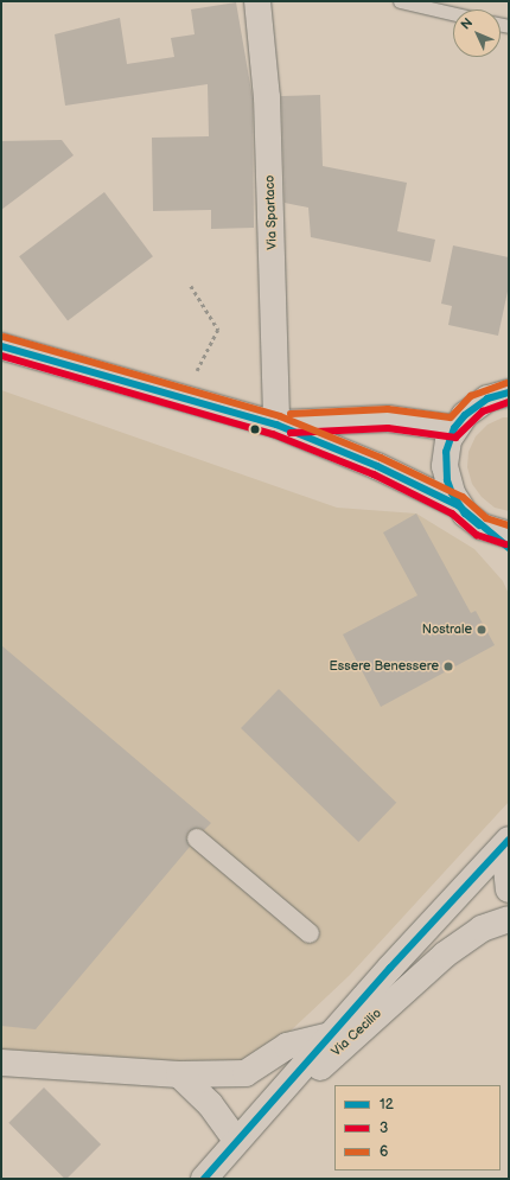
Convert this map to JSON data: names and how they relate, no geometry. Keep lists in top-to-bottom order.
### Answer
{
  "streets": {
    "street": ["Via Spartaco", "Via Cecilio"]
  },
  "places": ["Nostrale", "Essere Benessere"],
  "lines": ["transit line 6", "transit line 12", "transit line 3"],
  "legend": ["12", "3", "6"],
  "north": "top left"
}
